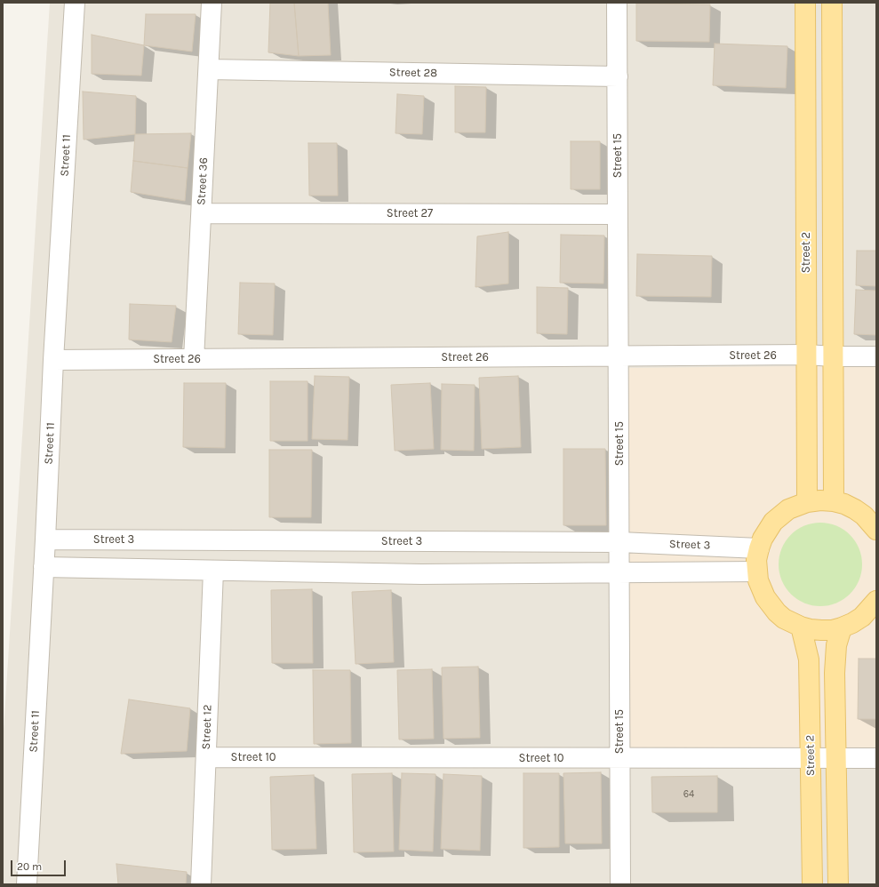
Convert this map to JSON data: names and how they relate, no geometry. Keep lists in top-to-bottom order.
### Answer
{
  "streets": {
    "main road": ["Street 2"],
    "street": [
      "Street 28",
      "Street 11",
      "Street 15",
      "Street 36",
      "Street 27",
      "Street 26",
      "Street 3",
      "Street 12",
      "Street 10"
    ]
  },
  "crossings": [
    ["Street 28", "Street 15"],
    ["Street 28", "Street 36"],
    ["Street 11", "Street 26"],
    ["Street 11", "Street 3"],
    ["Street 15", "Street 27"],
    ["Street 15", "Street 26"],
    ["Street 15", "Street 3"],
    ["Street 15", "Street 10"],
    ["Street 36", "Street 27"],
    ["Street 36", "Street 26"],
    ["Street 2", "Street 26"],
    ["Street 2", "Street 10"],
    ["Street 12", "Street 10"]
  ],
  "house_numbers": ["64"],
  "scale_bar": "20 m"
}
